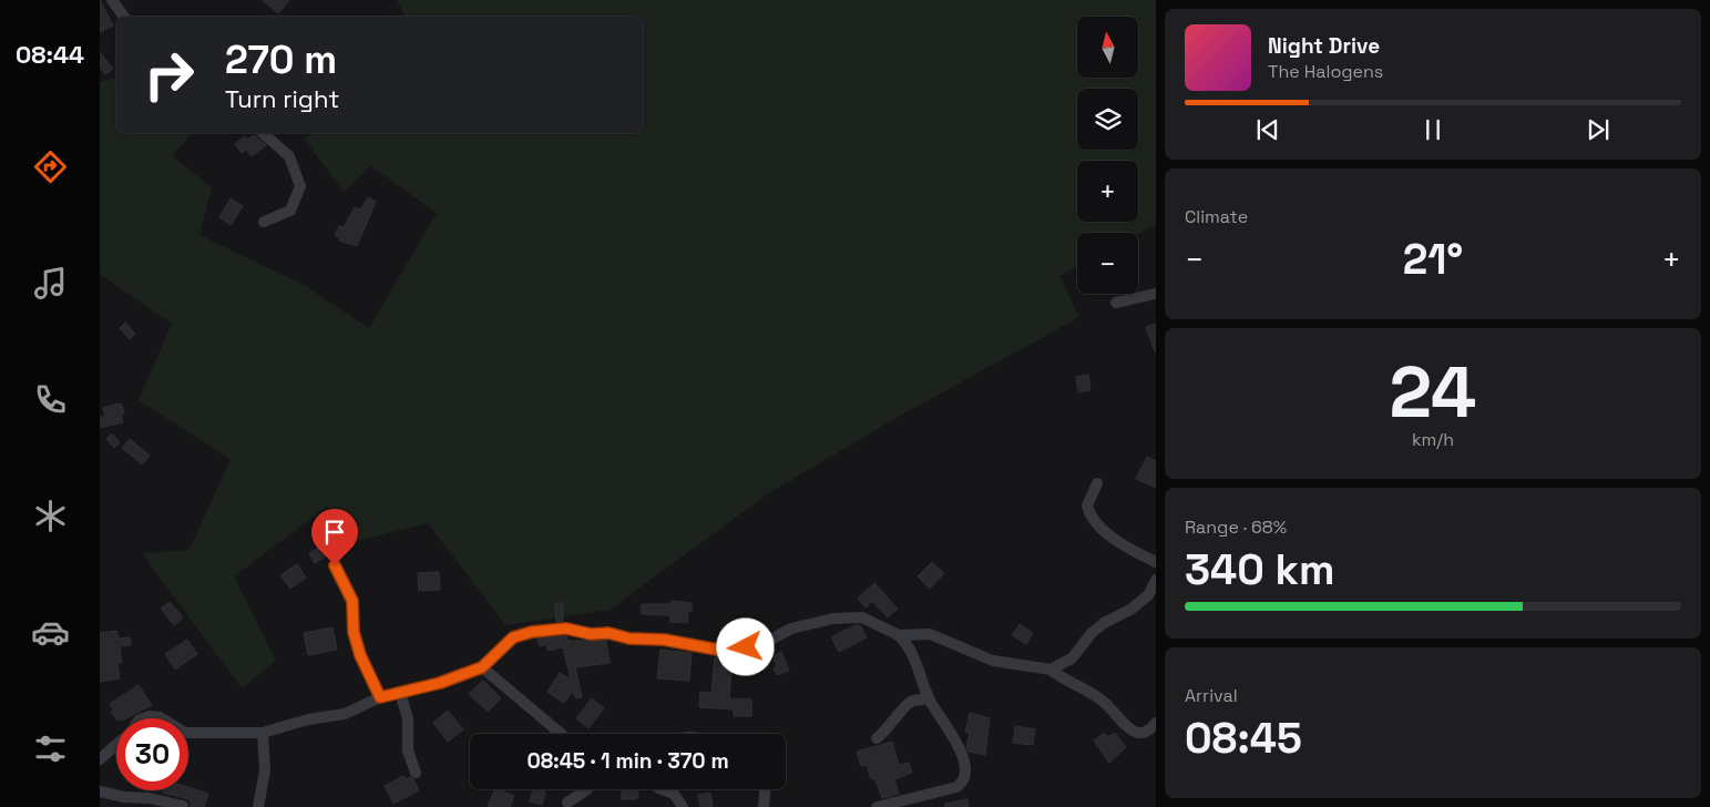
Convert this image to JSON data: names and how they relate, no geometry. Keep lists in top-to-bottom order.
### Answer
{
  "north": "top",
  "page": {
    "tabs": "08:44",
    "map_buttons": ["+", "−"],
    "turn": ["270 m", "Turn right"],
    "song": ["Night Drive", "The Halogens"],
    "tile": [
      "Climate",
      ["24", "km/h"],
      ["Range · 68%", "340 km"],
      ["Arrival", "08:45"]
    ],
    "heat": ["−", "21°", "+"],
    "limit": "30",
    "trip": "08:45 · 1 min · 370 m"
  }
}
